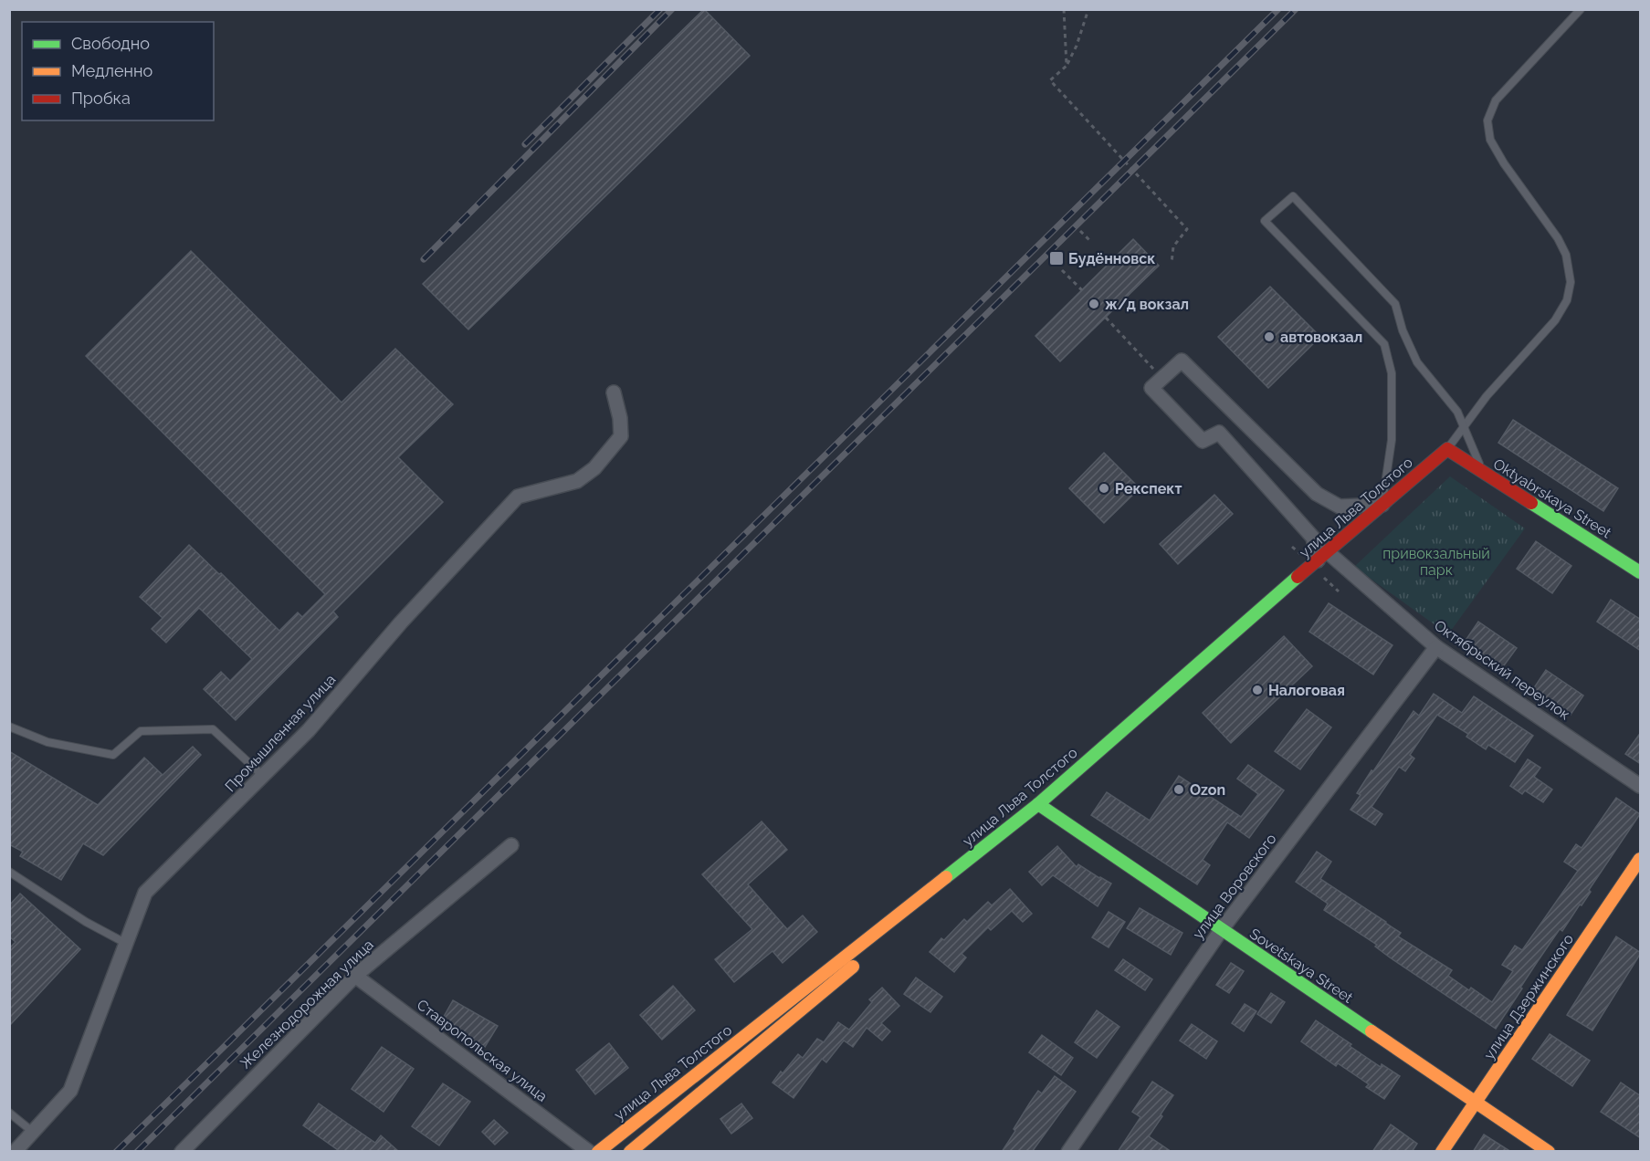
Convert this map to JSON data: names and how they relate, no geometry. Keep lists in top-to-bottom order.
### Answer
{
  "streets": {
    "main road": [
      "Oktyabrskaya Street",
      "улица Льва Толстого",
      "Sovetskaya Street",
      "улица Дзержинского"
    ],
    "street": [
      "Октябрьский переулок",
      "Промышленная улица",
      "улица Воровского",
      "Железнодорожная улица",
      "Ставропольская улица"
    ]
  },
  "crossings": [
    ["Oktyabrskaya Street", "улица Льва Толстого"],
    ["улица Льва Толстого", "Октябрьский переулок"],
    ["улица Льва Толстого", "Sovetskaya Street"],
    ["Октябрьский переулок", "улица Воровского"],
    ["улица Воровского", "Sovetskaya Street"],
    ["Sovetskaya Street", "улица Дзержинского"],
    ["Железнодорожная улица", "Ставропольская улица"]
  ],
  "parks": ["привокзальный парк"],
  "places": {
    "transit": ["Будённовск"],
    "other": [
      "ж/д вокзал",
      "автовокзал",
      "Рекспект",
      "Налоговая",
      "Ozon"
    ]
  },
  "legend": ["Свободно", "Медленно", "Пробка"]
}
